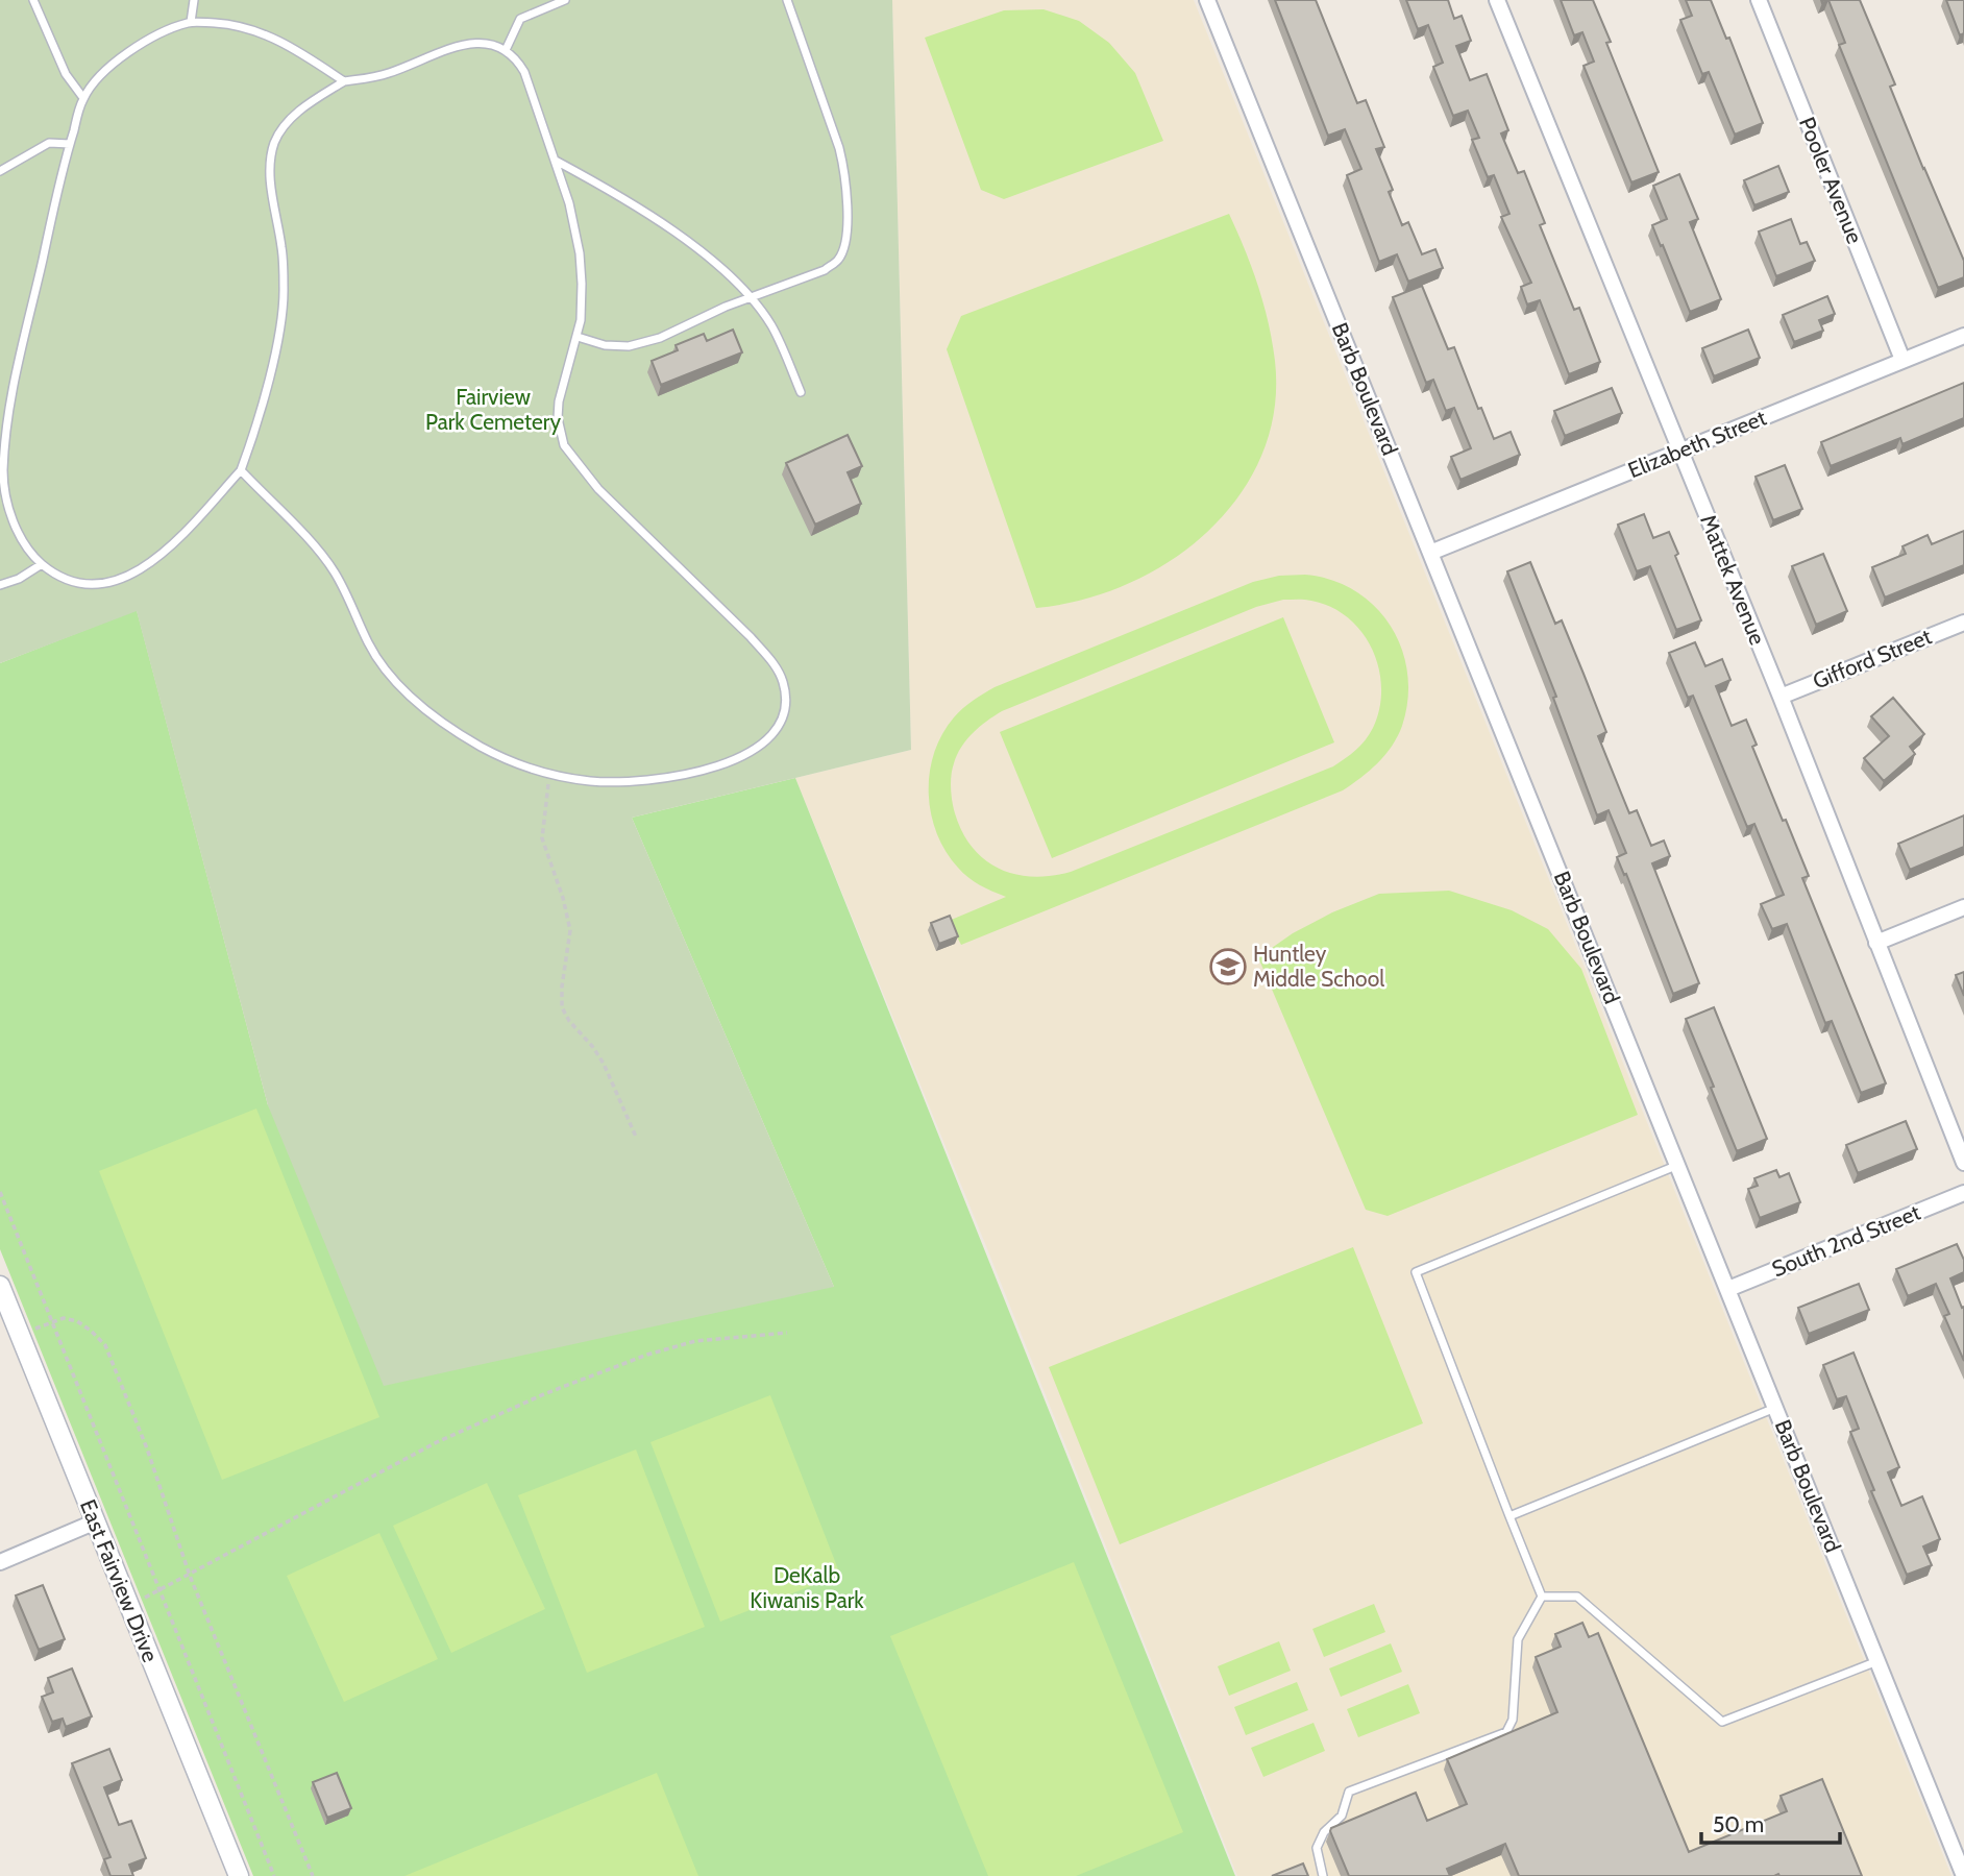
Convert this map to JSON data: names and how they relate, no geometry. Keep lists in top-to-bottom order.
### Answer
{
  "streets": {
    "street": [
      "Pooler Avenue",
      "Barb Boulevard",
      "Elizabeth Street",
      "Mattek Avenue",
      "Gifford Street",
      "South 2nd Street",
      "East Fairview Drive"
    ]
  },
  "crossings": [
    ["Pooler Avenue", "Elizabeth Street"],
    ["Barb Boulevard", "Elizabeth Street"],
    ["Barb Boulevard", "South 2nd Street"],
    ["Elizabeth Street", "Mattek Avenue"],
    ["Mattek Avenue", "Gifford Street"]
  ],
  "parks": ["Fairview Park Cemetery", "DeKalb Kiwanis Park"],
  "places": {
    "school or university": ["Huntley Middle School"]
  },
  "scale_bar": "50 m"
}
